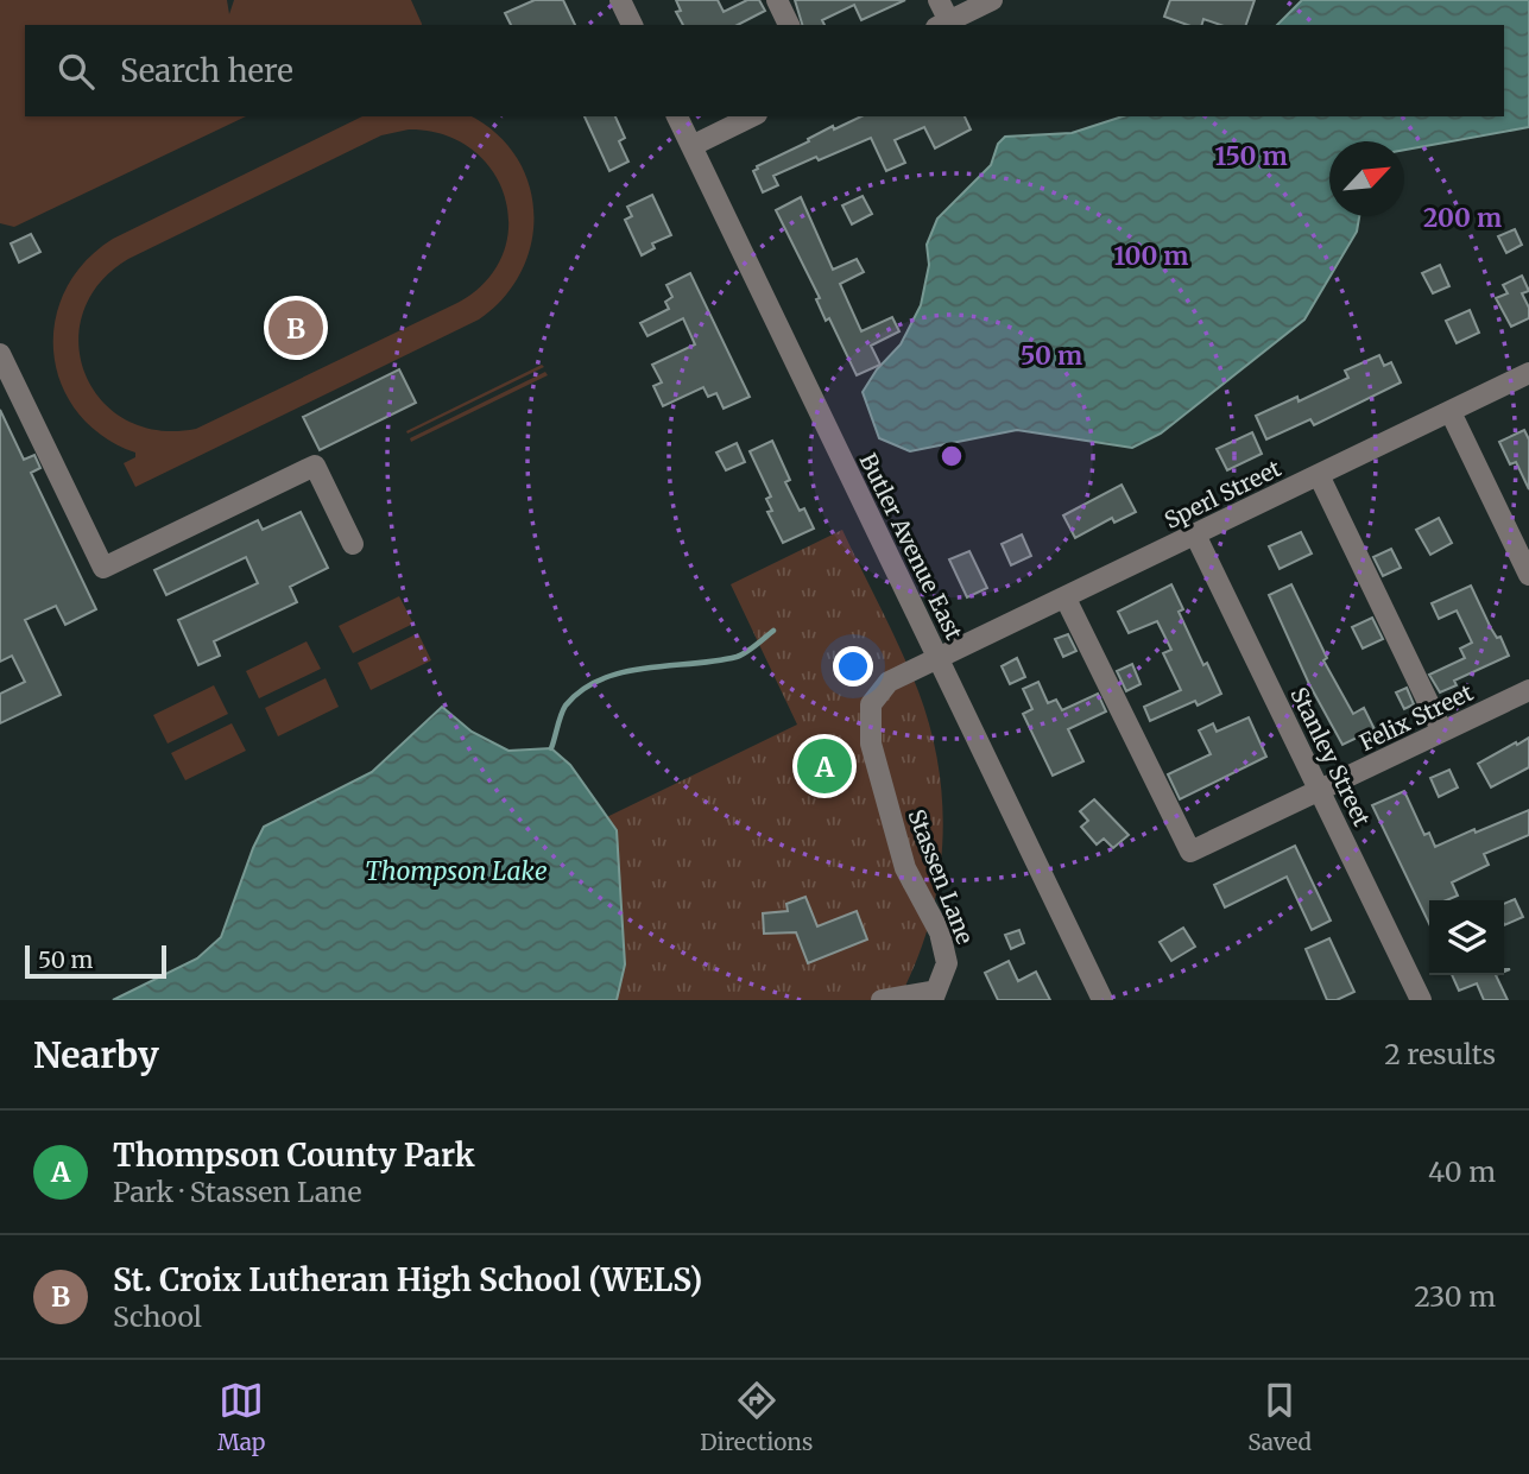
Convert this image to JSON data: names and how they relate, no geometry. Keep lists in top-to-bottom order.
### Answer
{
  "streets": {
    "street": [
      "Sperl Street",
      "Butler Avenue East",
      "Felix Street",
      "Stanley Street",
      "Stassen Lane"
    ]
  },
  "crossings": [
    ["Sperl Street", "Butler Avenue East"],
    ["Sperl Street", "Felix Street"],
    ["Sperl Street", "Stanley Street"],
    ["Sperl Street", "Stassen Lane"],
    ["Butler Avenue East", "Stassen Lane"],
    ["Felix Street", "Stanley Street"]
  ],
  "water": ["Thompson Lake"],
  "scale_bar": "50 m",
  "north": "top right",
  "page": {
    "search": "Search here",
    "pins": ["B", "A"],
    "scale": "50 m",
    "heading": ["Nearby", "2 results"],
    "list": [
      {
        "mark": "A",
        "name": "Thompson County Park",
        "note": "Park · Stassen Lane",
        "value": "40 m"
      },
      {
        "mark": "B",
        "name": "St. Croix Lutheran High School (WELS)",
        "note": "School",
        "value": "230 m"
      }
    ],
    "nav": ["Map", "Directions", "Saved"]
  },
  "rings": [
    "150 m",
    "200 m",
    "100 m",
    "50 m"
  ]
}
